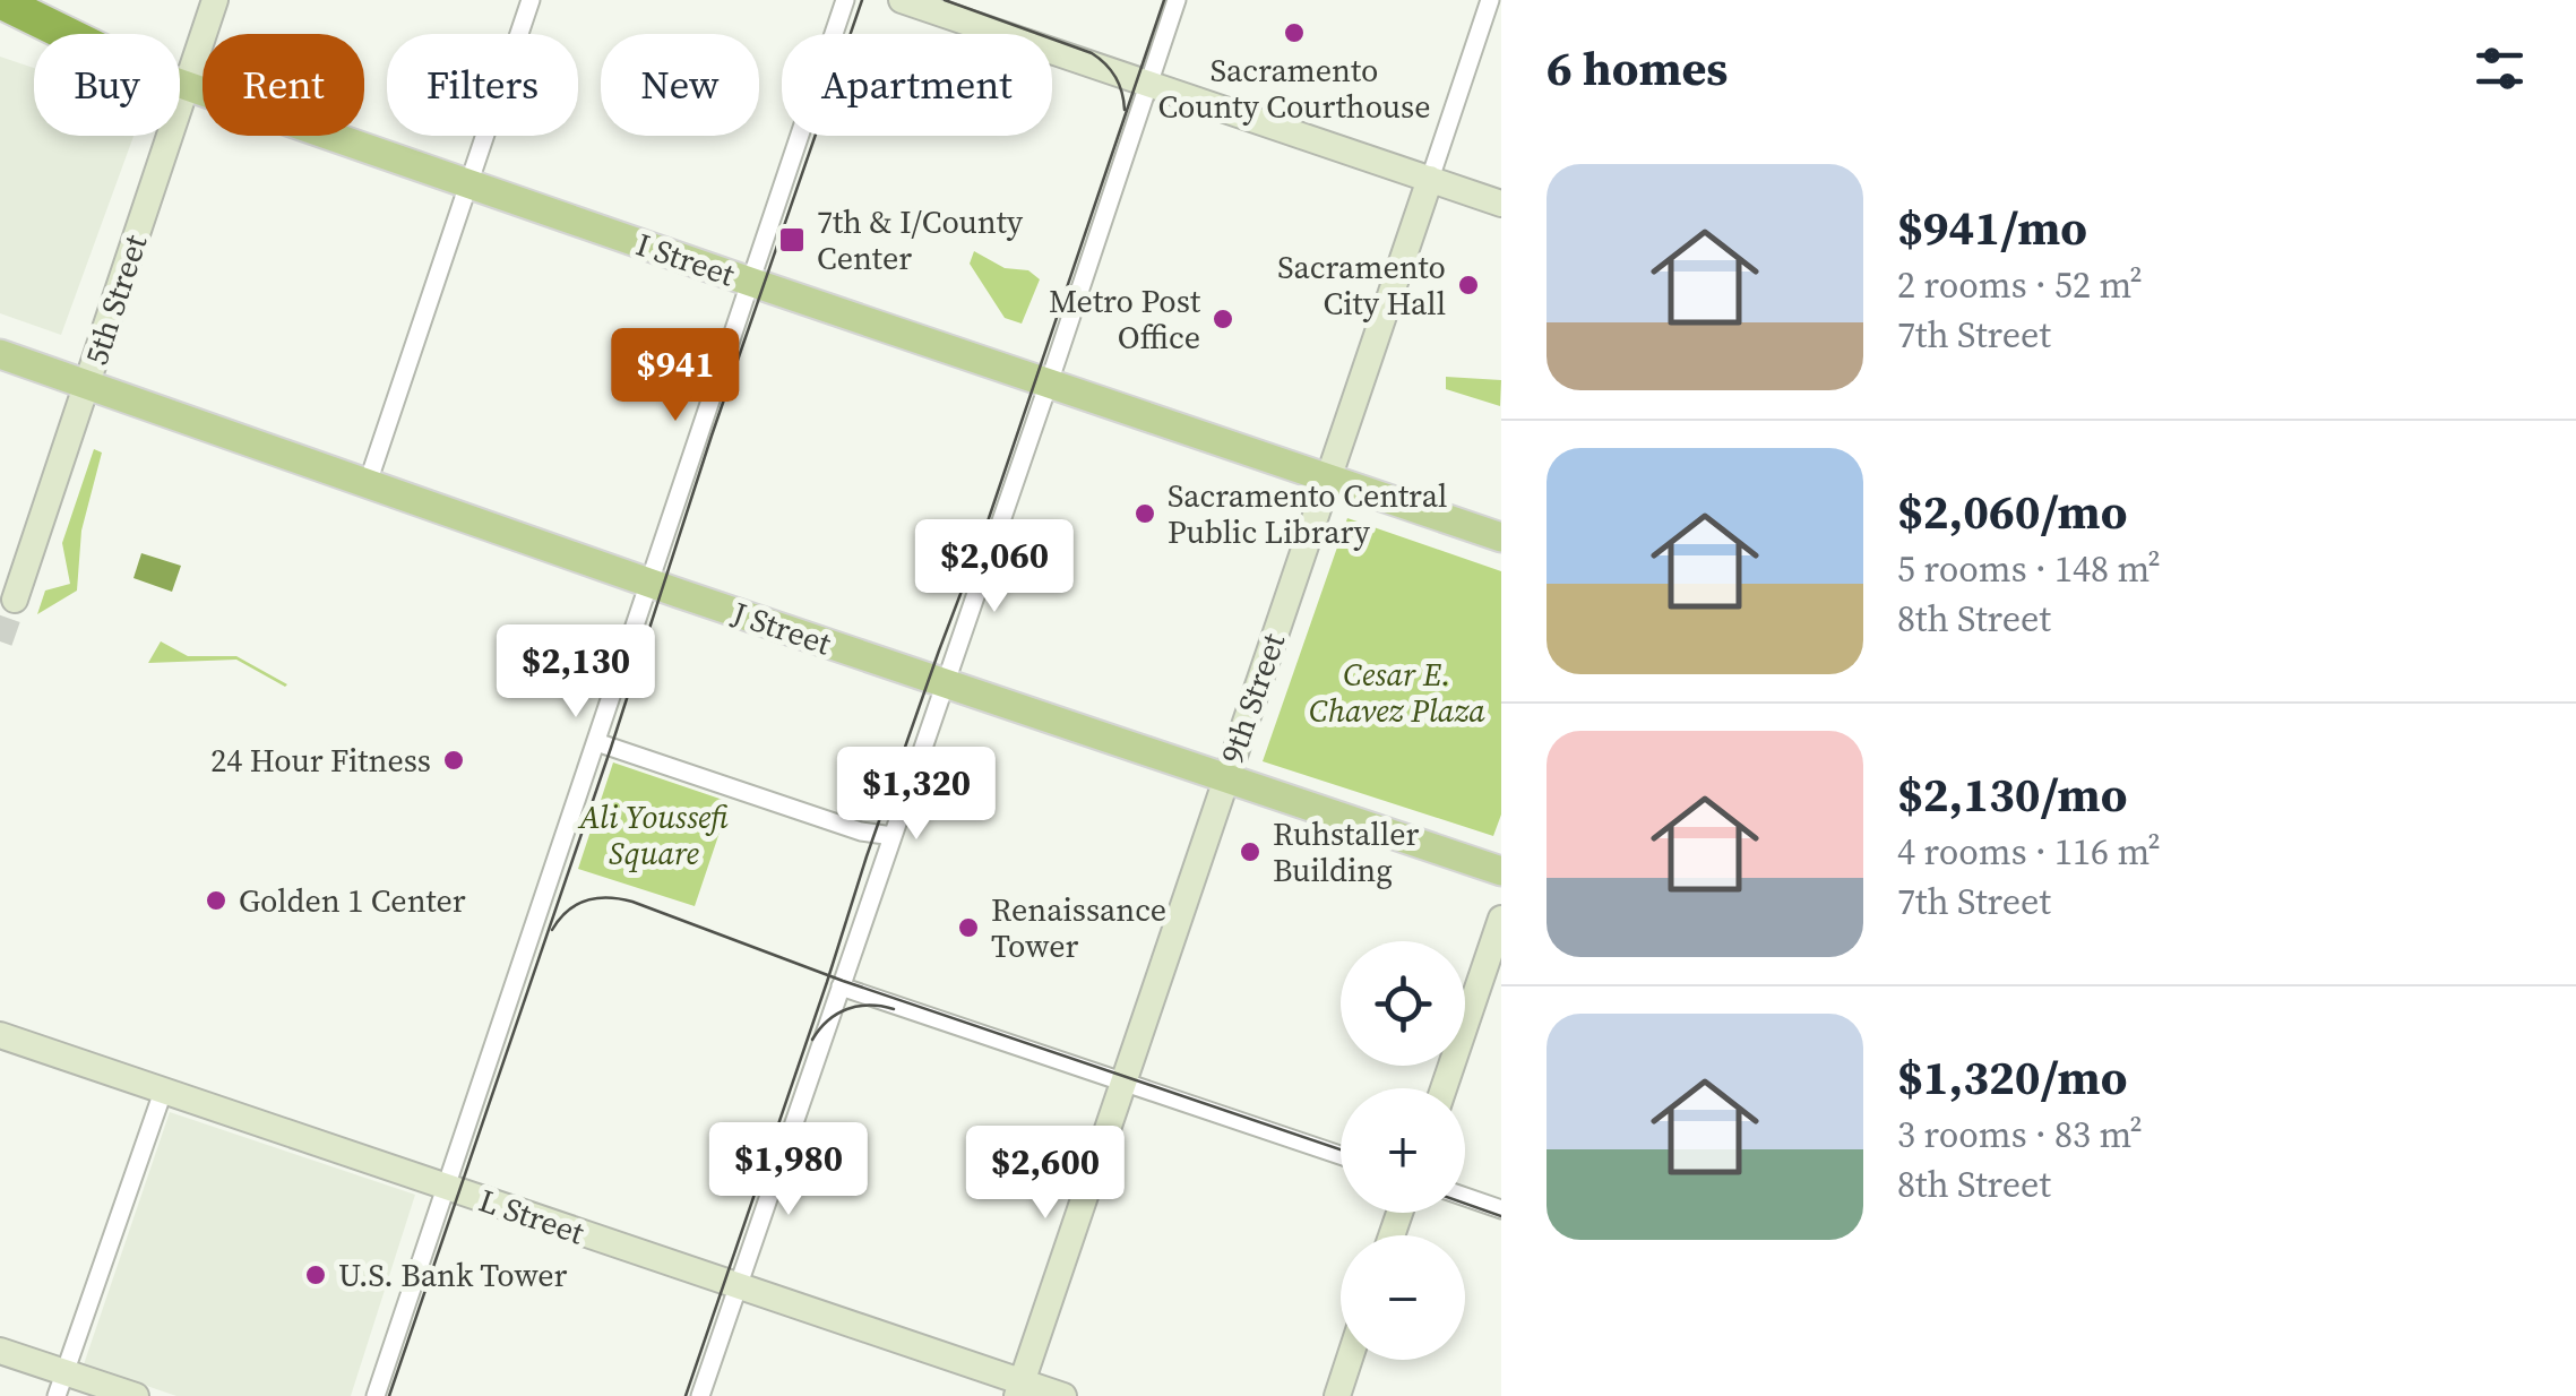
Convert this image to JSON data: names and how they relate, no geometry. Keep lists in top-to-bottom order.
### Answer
{
  "streets": {
    "main road": [
      "I Street",
      "5th Street",
      "J Street",
      "9th Street",
      "L Street"
    ]
  },
  "crossings": [
    ["I Street", "5th Street"],
    ["I Street", "9th Street"],
    ["5th Street", "J Street"],
    ["J Street", "9th Street"],
    ["9th Street", "L Street"]
  ],
  "parks": ["Cesar E. Chavez Plaza", "Ali Youssefi Square"],
  "places": {
    "other": [
      "Sacramento County Courthouse",
      "Sacramento City Hall",
      "Metro Post Office",
      "Sacramento Central Public Library",
      "24 Hour Fitness",
      "Ruhstaller Building",
      "Golden 1 Center",
      "Renaissance Tower",
      "U.S. Bank Tower"
    ],
    "transit": ["7th & I/County Center"]
  },
  "page": {
    "heading": "6 homes",
    "chip": [
      "Buy",
      "Rent",
      "Filters",
      "New",
      "Apartment"
    ],
    "list": [
      {
        "name": "$941/mo",
        "note": "2 rooms · 52 m² · 7th Street"
      },
      {
        "name": "$2,060/mo",
        "note": "5 rooms · 148 m² · 8th Street"
      },
      {
        "name": "$2,130/mo",
        "note": "4 rooms · 116 m² · 7th Street"
      },
      {
        "name": "$1,320/mo",
        "note": "3 rooms · 83 m² · 8th Street"
      }
    ],
    "price": [
      "$941",
      "$2,060",
      "$2,130",
      "$1,320",
      "$1,980",
      "$2,600"
    ],
    "map_buttons": ["+", "−"]
  }
}
